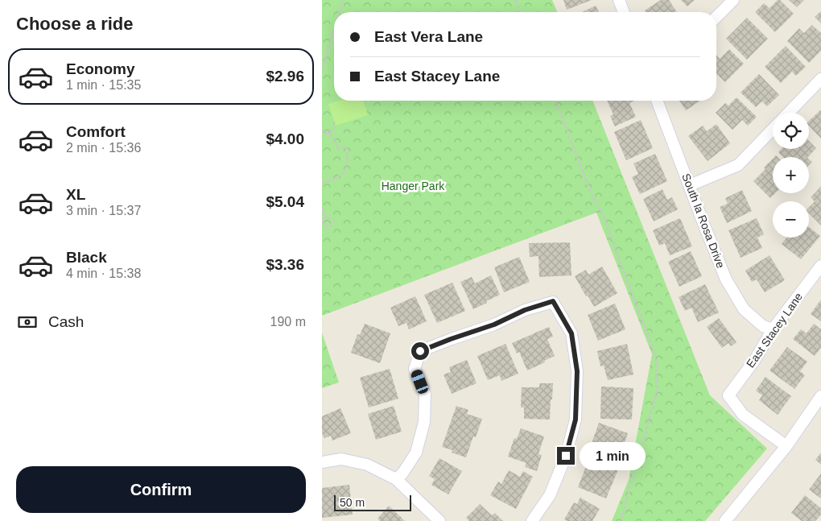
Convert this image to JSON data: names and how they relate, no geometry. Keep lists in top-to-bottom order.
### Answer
{
  "streets": {
    "street": ["South la Rosa Drive", "East Stacey Lane"]
  },
  "crossings": [
    ["South la Rosa Drive", "East Stacey Lane"]
  ],
  "parks": ["Hanger Park"],
  "scale_bar": "50 m",
  "page": {
    "heading": "Choose a ride",
    "banner": ["East Vera Lane", "East Stacey Lane"],
    "list": [
      {
        "name": "Economy",
        "note": "1 min · 15:35",
        "value": "$2.96"
      },
      {
        "name": "Comfort",
        "note": "2 min · 15:36",
        "value": "$4.00"
      },
      {
        "name": "XL",
        "note": "3 min · 15:37",
        "value": "$5.04"
      },
      {
        "name": "Black",
        "note": "4 min · 15:38",
        "value": "$3.36"
      }
    ],
    "map_buttons": ["+", "−"],
    "pay": ["Cash", "190 m"],
    "bubble": "1 min",
    "buttons": "Confirm",
    "scale": "50 m"
  }
}
